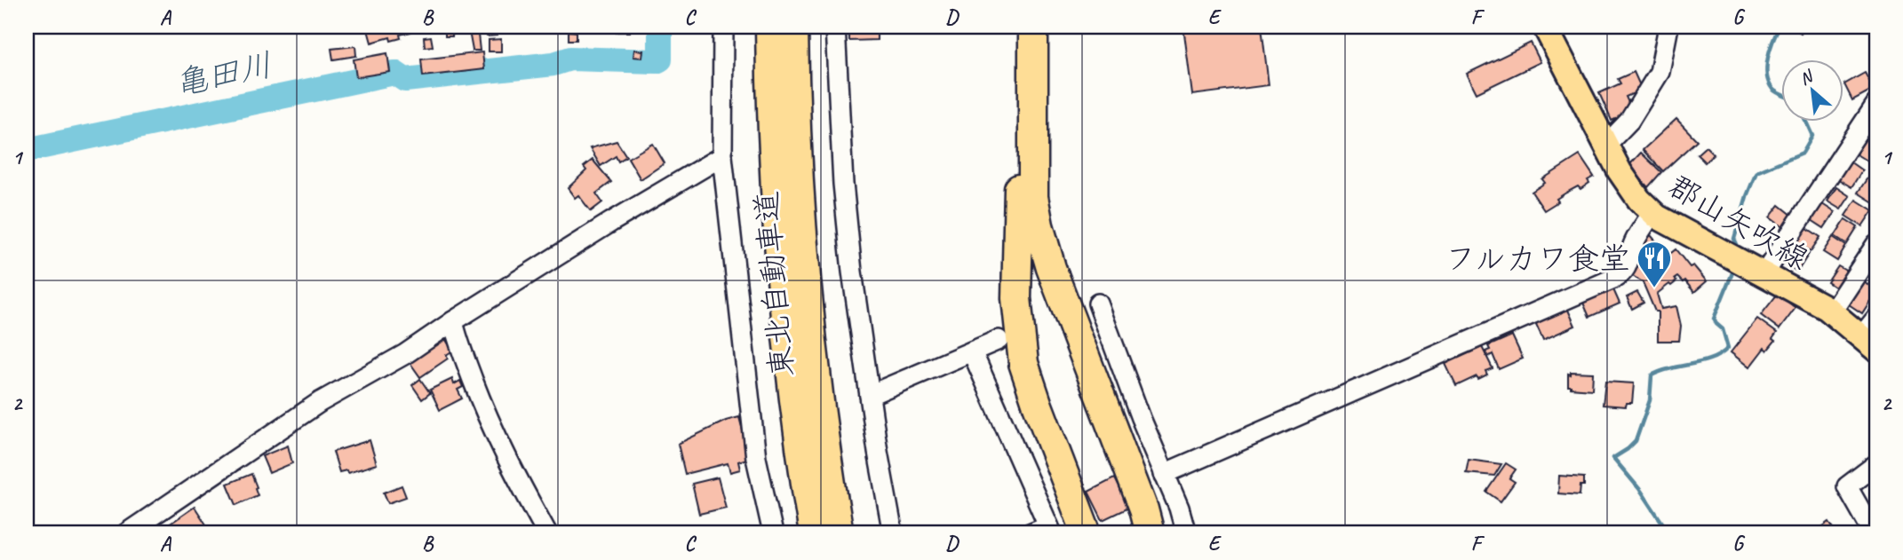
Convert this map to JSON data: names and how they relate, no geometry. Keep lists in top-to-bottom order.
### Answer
{
  "streets": {
    "highway": ["東北自動車道"],
    "main road": ["郡山矢吹線"]
  },
  "water": ["亀田川"],
  "places": {
    "restaurant": ["フルカワ食堂"]
  },
  "north": "top left",
  "grid": {
    "columns": [
      "A",
      "B",
      "C",
      "D",
      "E",
      "F",
      "G"
    ],
    "rows": ["1", "2"]
  }
}
